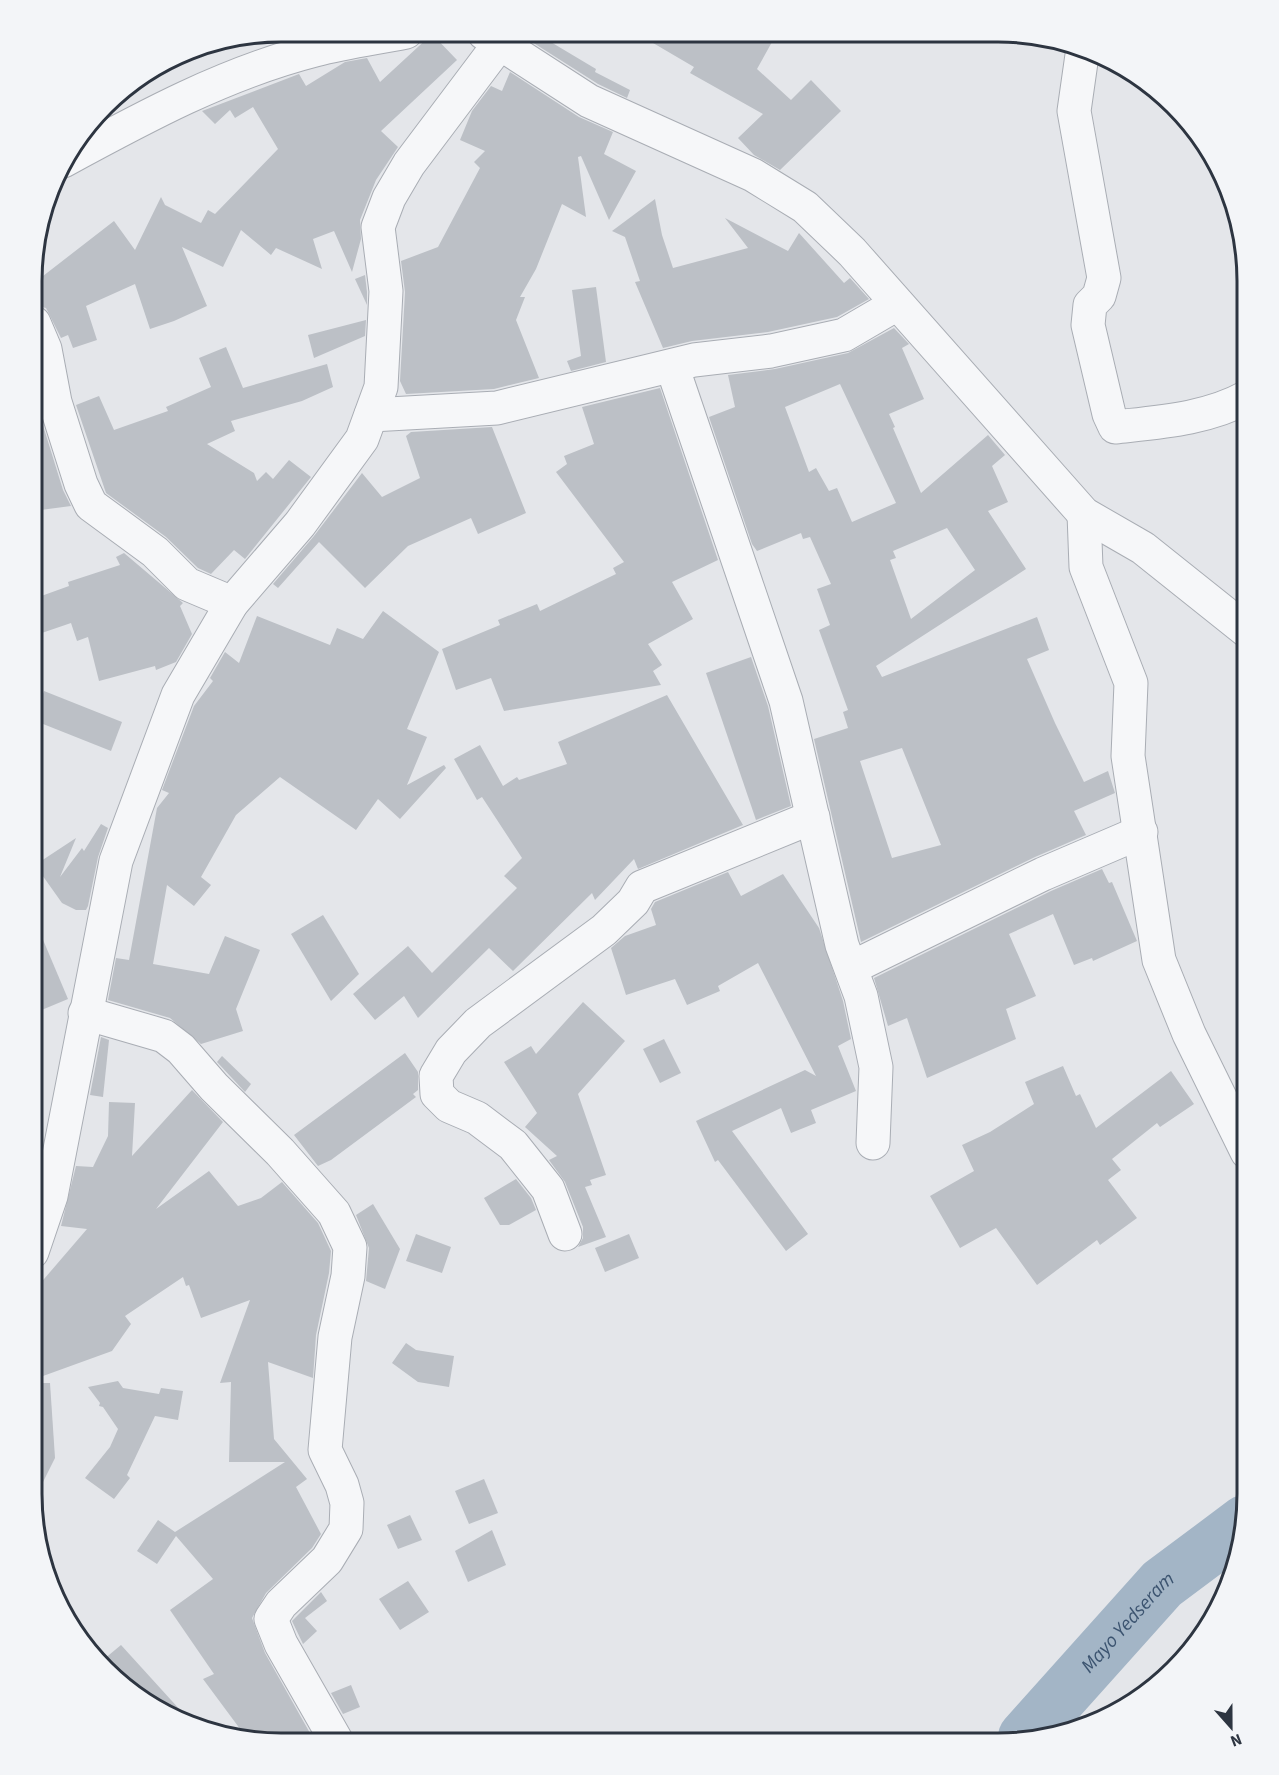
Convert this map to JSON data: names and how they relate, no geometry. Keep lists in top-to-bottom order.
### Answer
{
  "water": ["Mayo Yedseram"],
  "north": "bottom"
}
